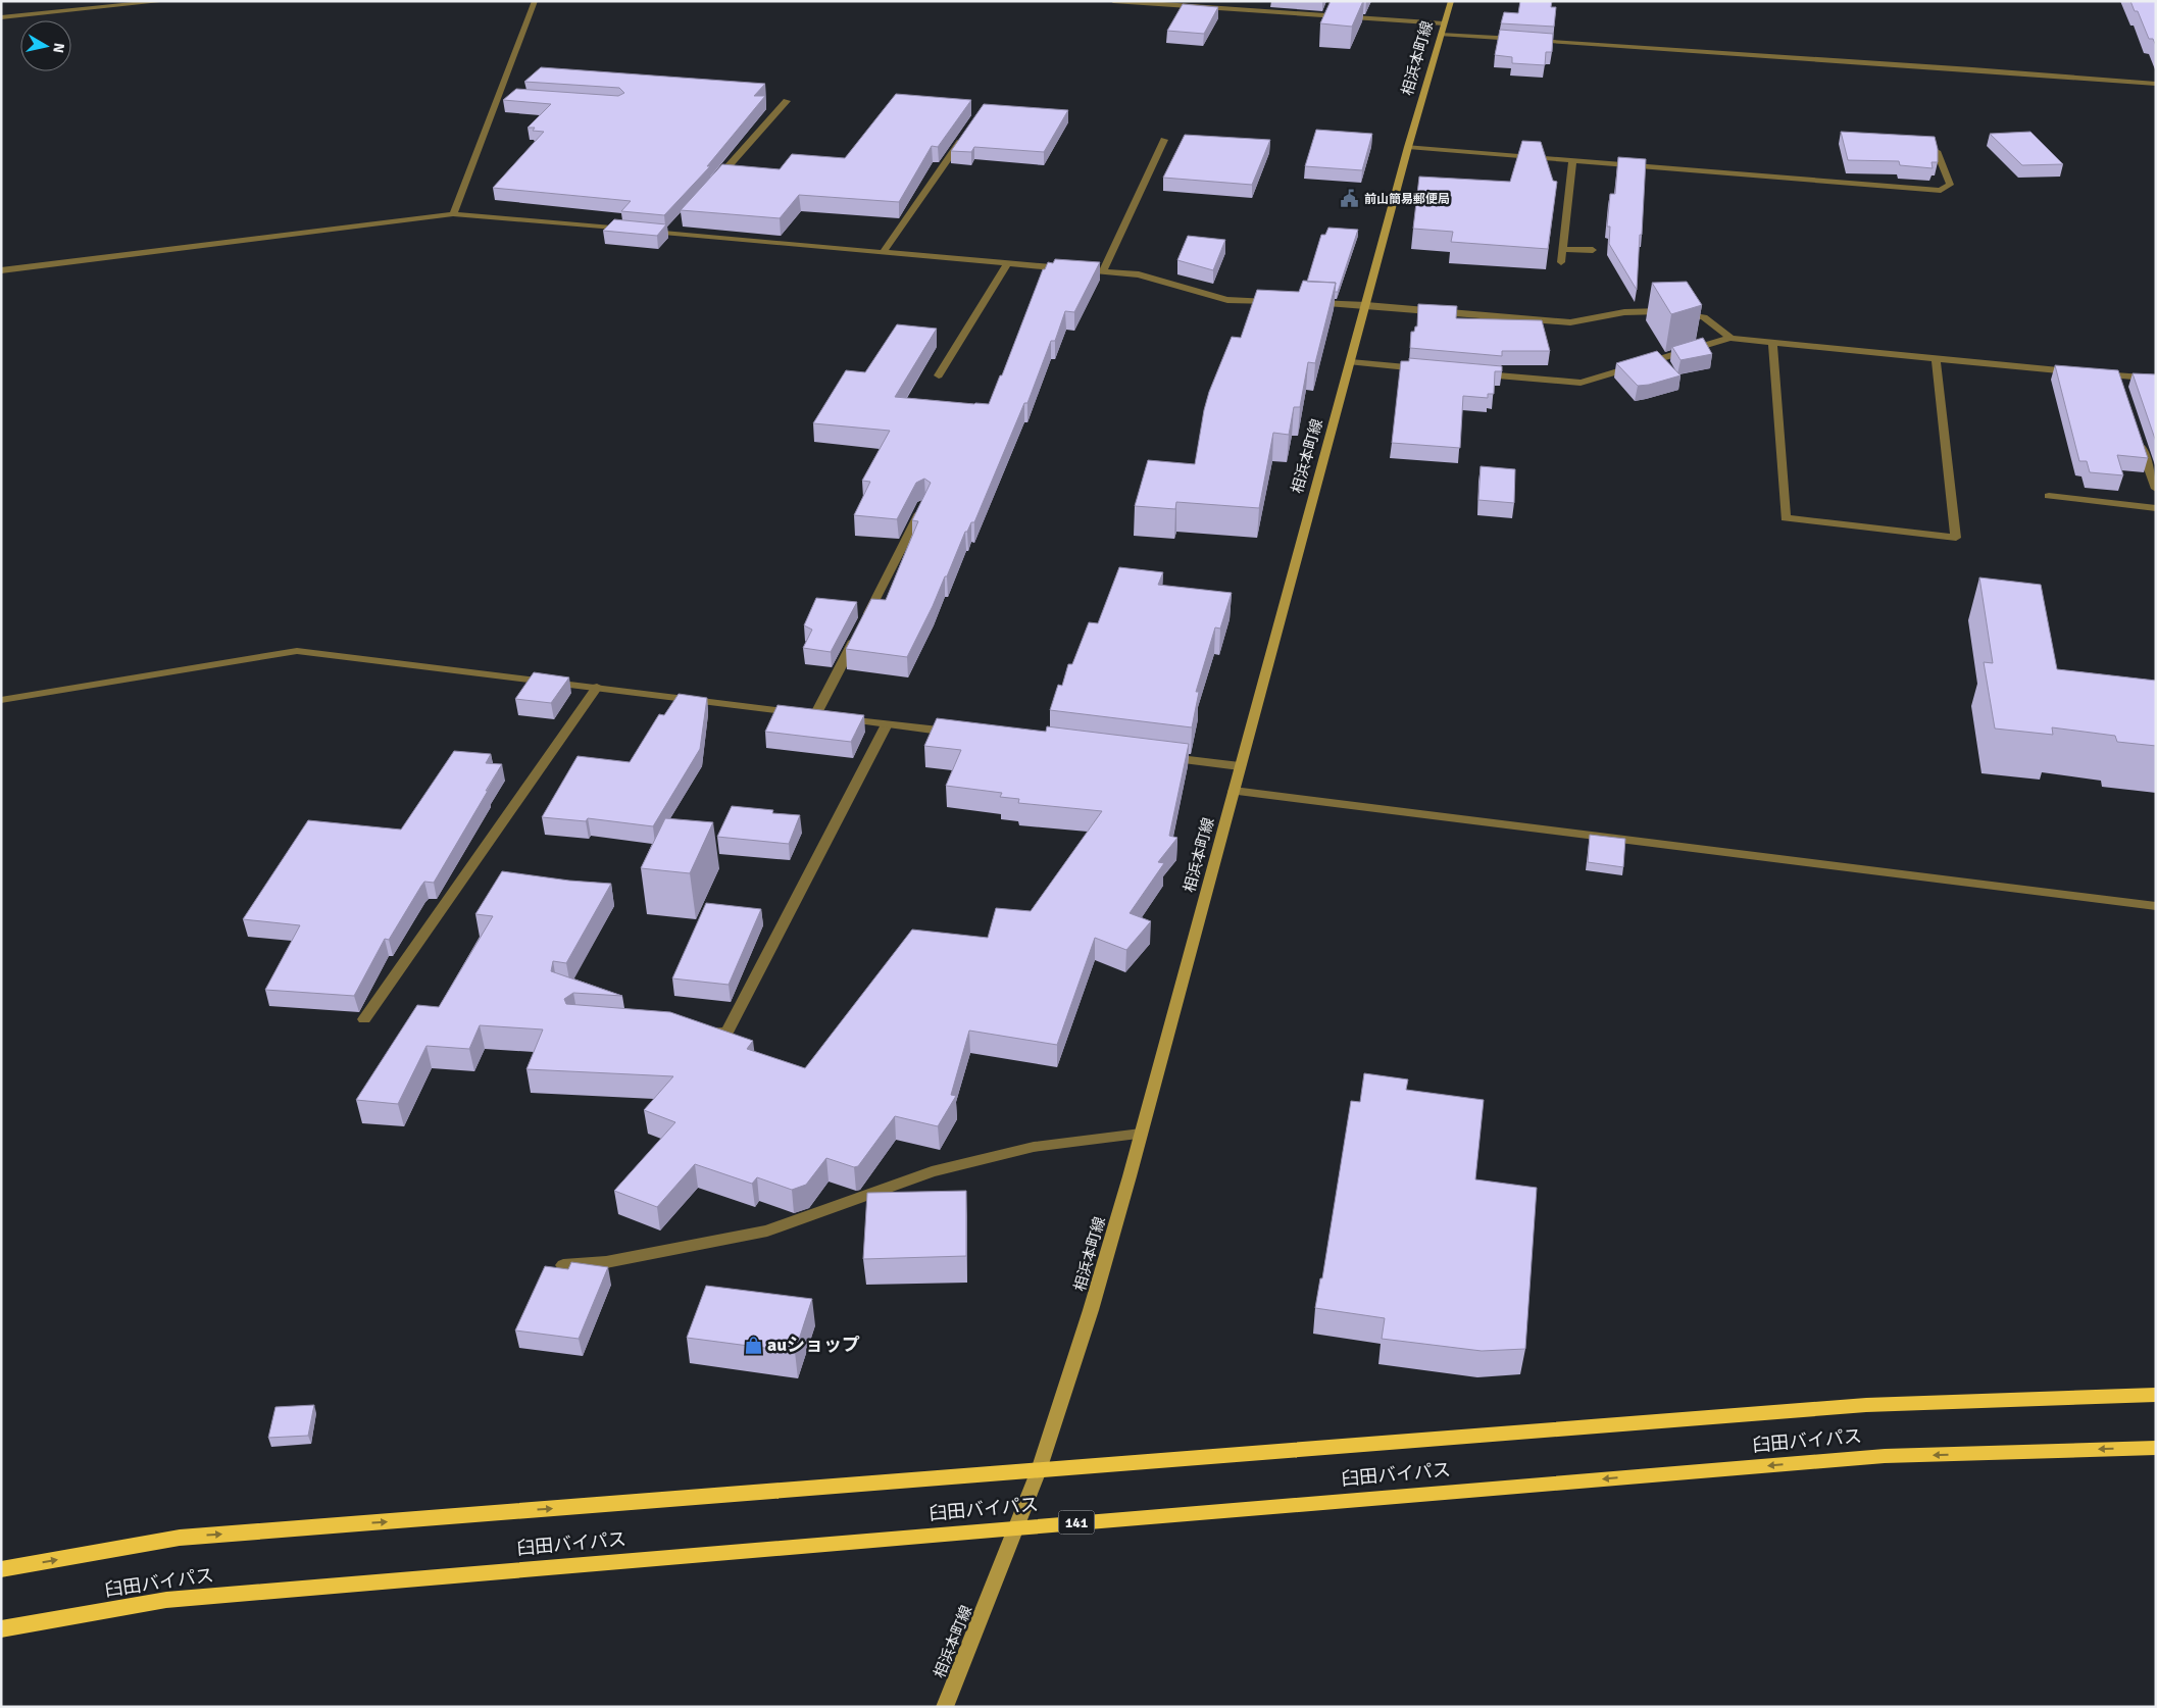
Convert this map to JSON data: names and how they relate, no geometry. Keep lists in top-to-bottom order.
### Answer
{
  "streets": {
    "highway": ["臼田バイパス", "141"],
    "main road": ["相浜本町線"]
  },
  "crossings": [
    ["相浜本町線", "臼田バイパス"]
  ],
  "places": {
    "public building": ["前山簡易郵便局"],
    "shop": ["auショップ"]
  },
  "north": "right"
}
